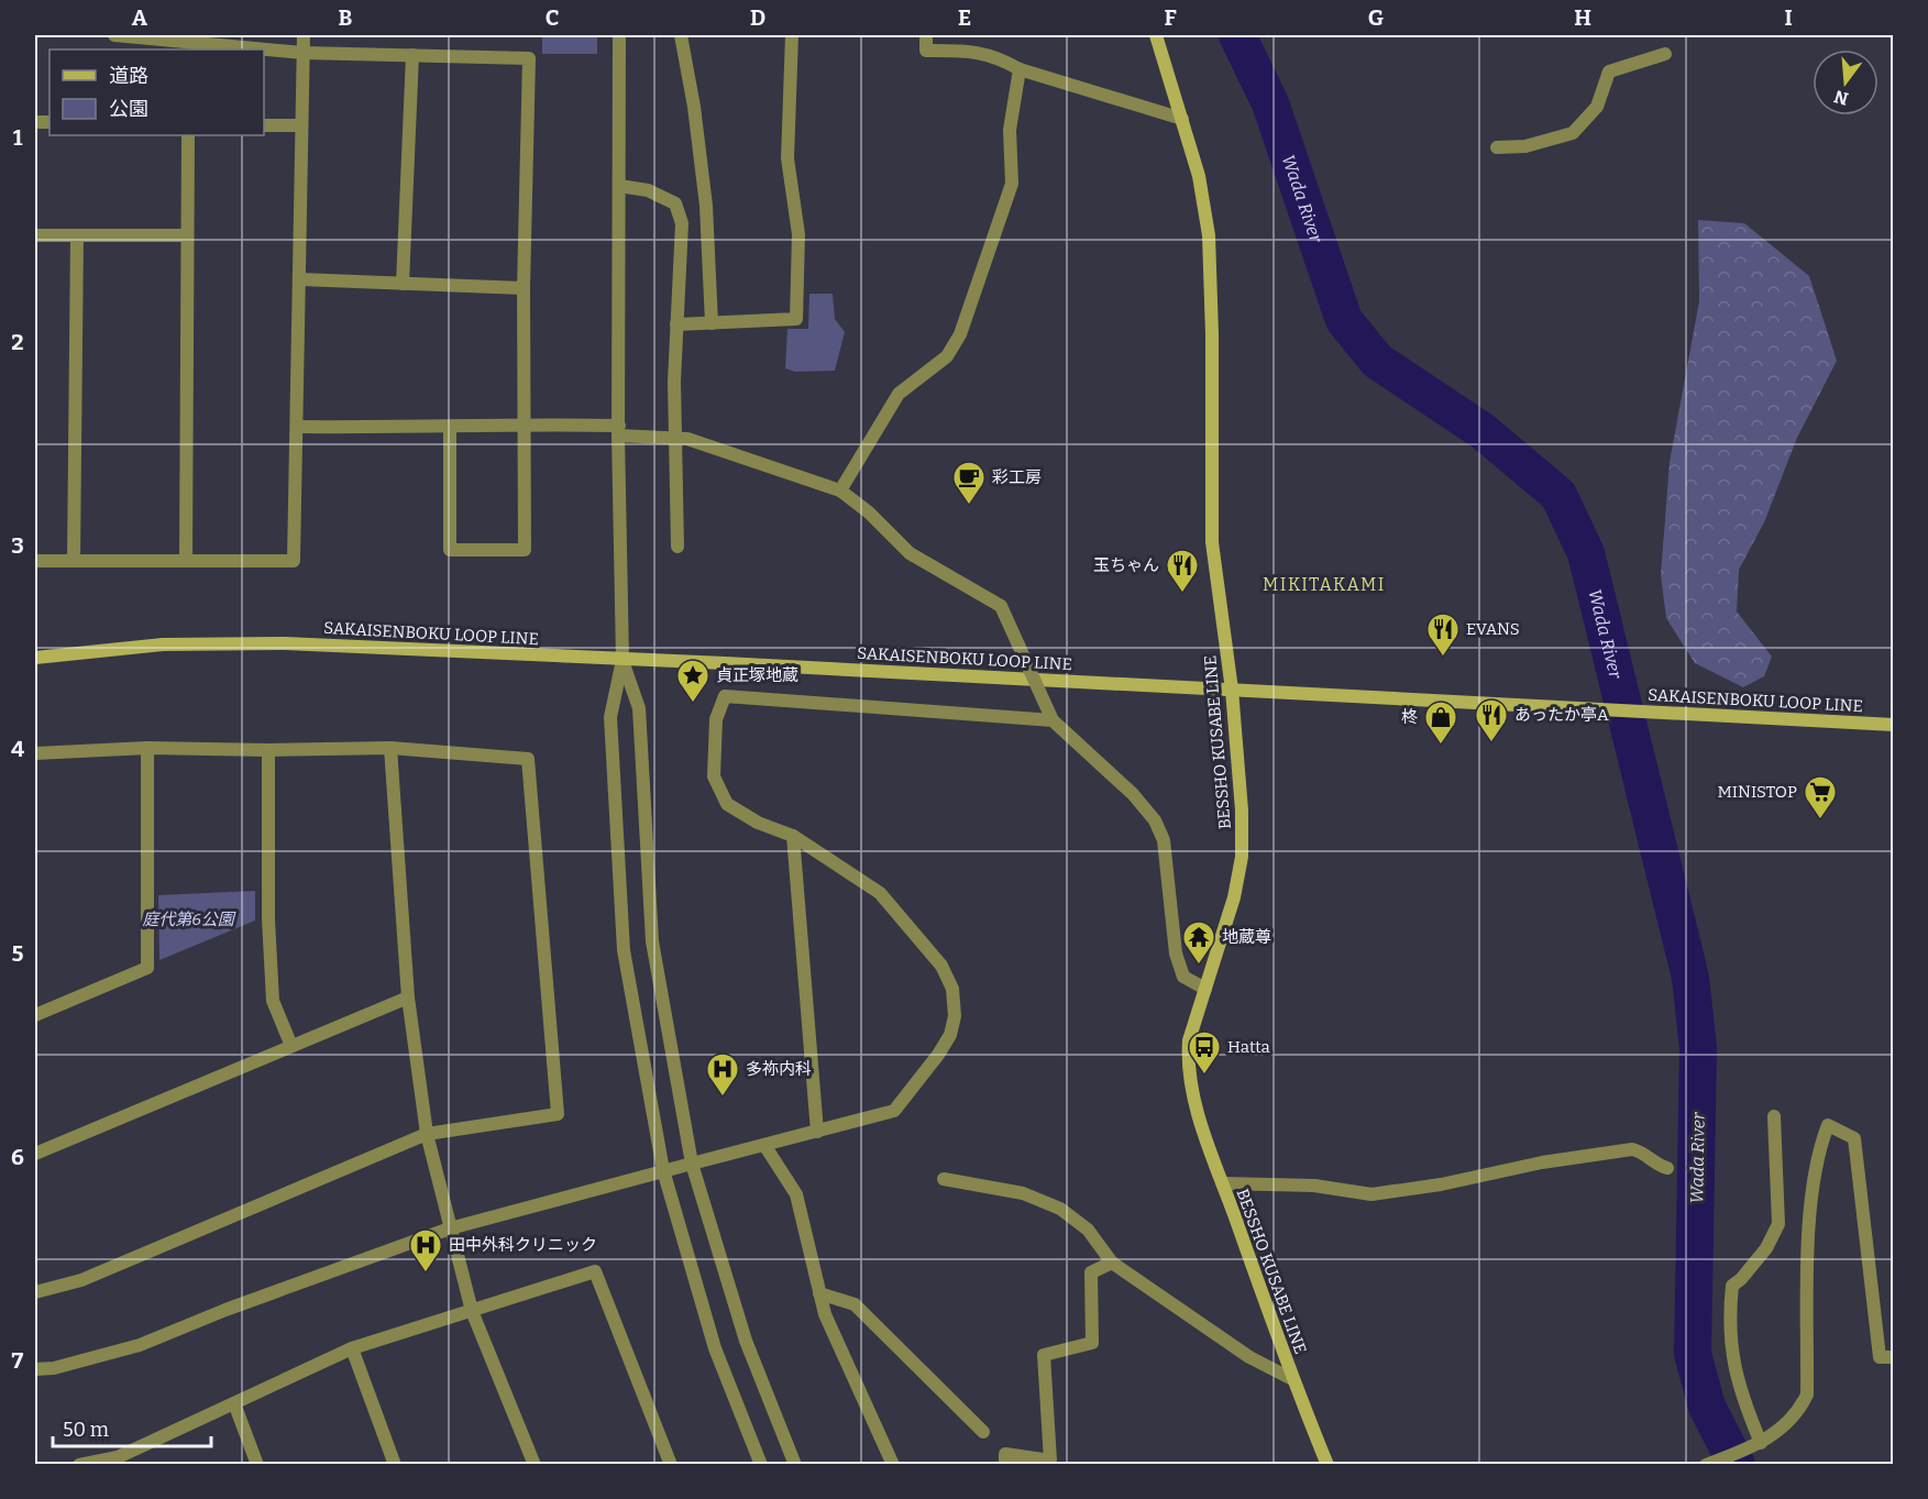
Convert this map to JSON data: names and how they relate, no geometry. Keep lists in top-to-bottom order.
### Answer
{
  "streets": {
    "main road": ["SAKAISENBOKU LOOP LINE", "BESSHO KUSABE LINE"]
  },
  "crossings": [
    ["SAKAISENBOKU LOOP LINE", "BESSHO KUSABE LINE"]
  ],
  "districts": ["MIKITAKAMI"],
  "water": ["Wada River"],
  "parks": ["庭代第6公園"],
  "places": {
    "cafe": ["彩工房"],
    "restaurant": ["玉ちゃん", "EVANS", "あったか亭A"],
    "place": ["貞正塚地蔵"],
    "shop": ["柊"],
    "supermarket": ["MINISTOP"],
    "temple": ["地蔵尊"],
    "bus stop": ["Hatta"],
    "hospital": ["多祢内科", "田中外科クリニック"]
  },
  "legend": ["道路", "公園"],
  "scale_bar": "50 m",
  "north": "bottom",
  "grid": {
    "columns": [
      "A",
      "B",
      "C",
      "D",
      "E",
      "F",
      "G",
      "H",
      "I"
    ],
    "rows": [
      "1",
      "2",
      "3",
      "4",
      "5",
      "6",
      "7"
    ]
  }
}
